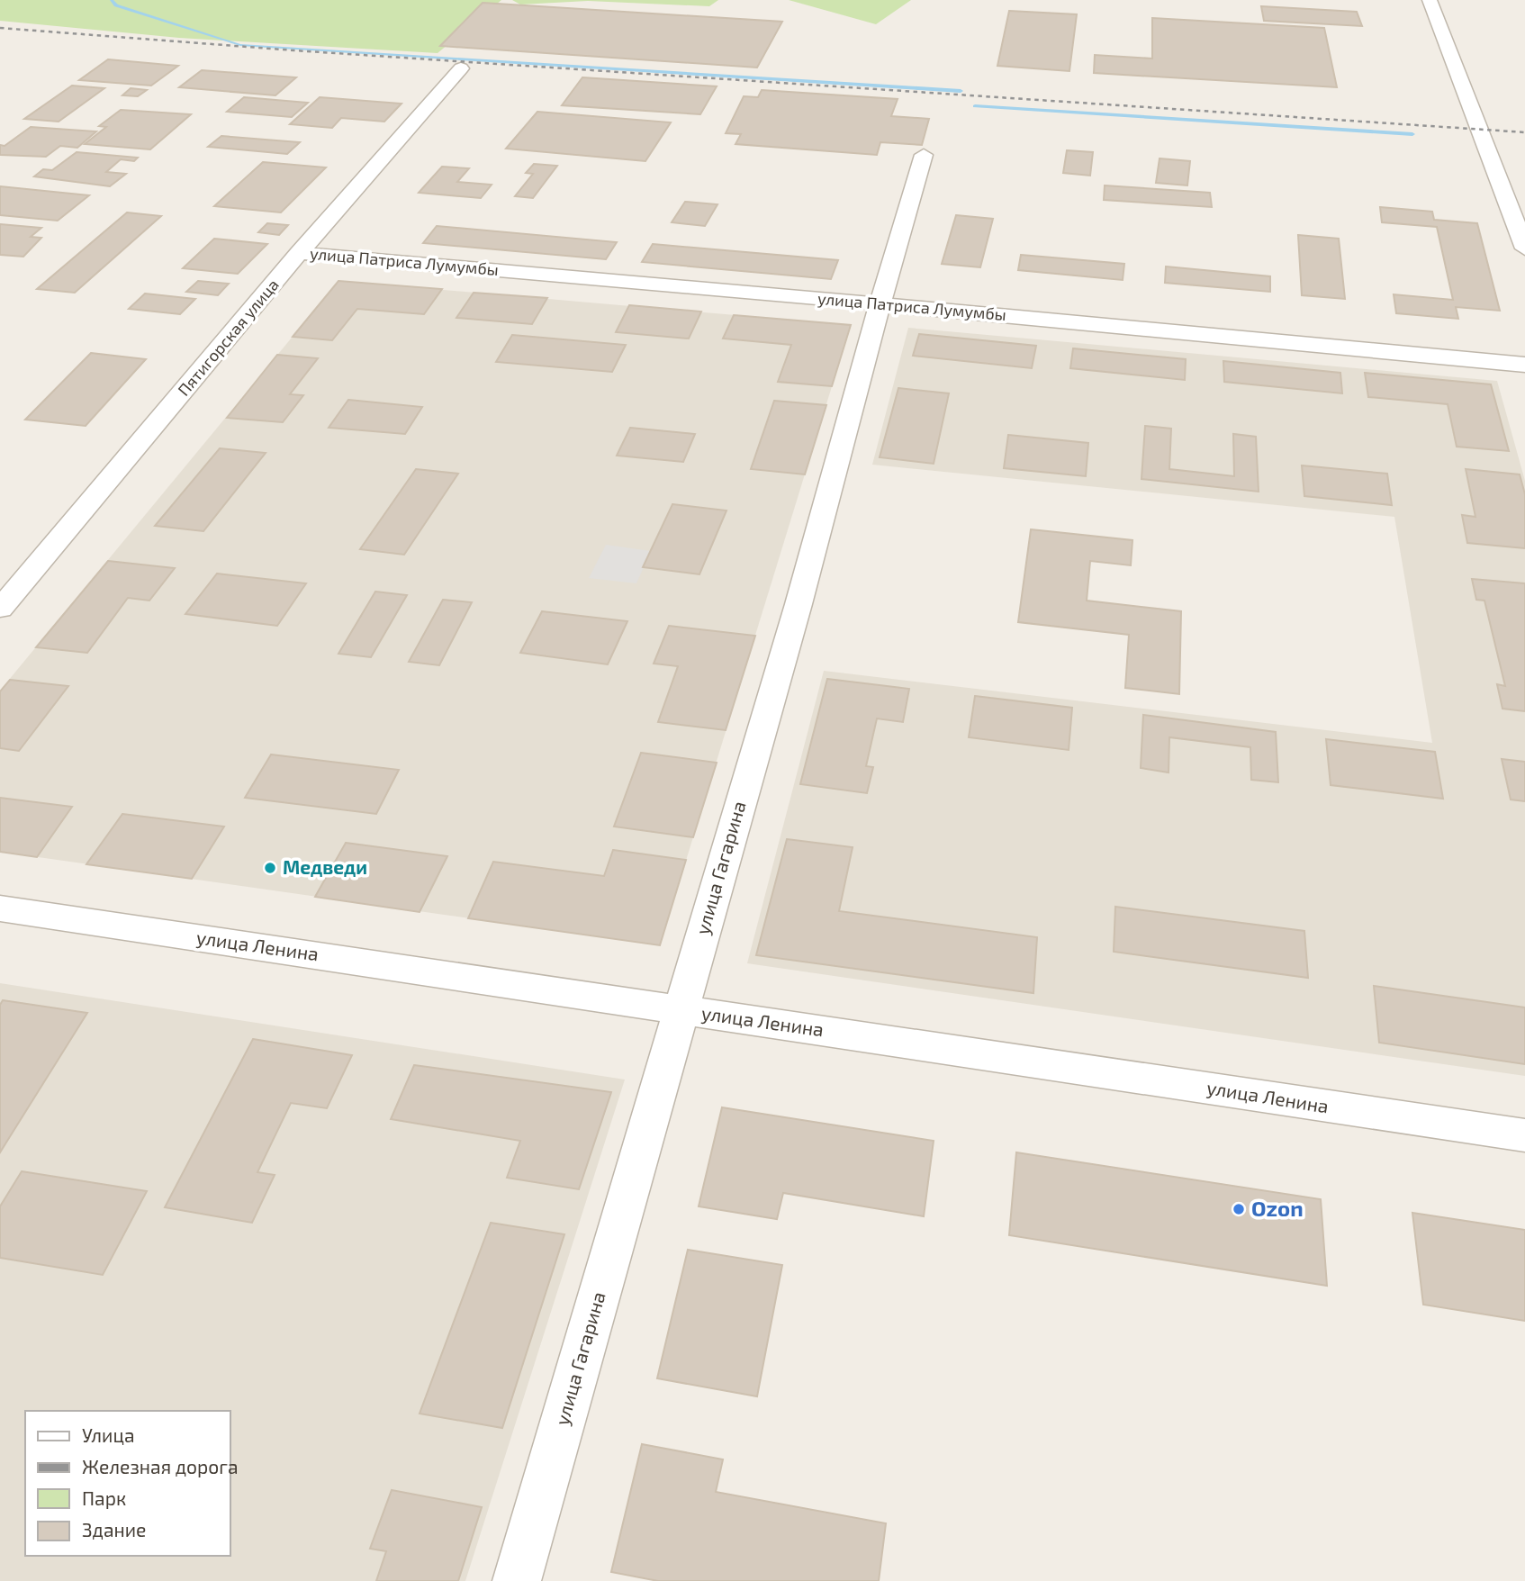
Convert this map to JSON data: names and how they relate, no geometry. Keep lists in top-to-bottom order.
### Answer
{
  "streets": {
    "street": [
      "улица Патриса Лумумбы",
      "Пятигорская улица",
      "улица Гагарина",
      "улица Ленина"
    ]
  },
  "crossings": [
    ["улица Патриса Лумумбы", "Пятигорская улица"],
    ["улица Патриса Лумумбы", "улица Гагарина"],
    ["улица Гагарина", "улица Ленина"]
  ],
  "places": ["Медведи", "Ozon"],
  "legend": [
    "Улица",
    "Железная дорога",
    "Парк",
    "Здание"
  ]
}
